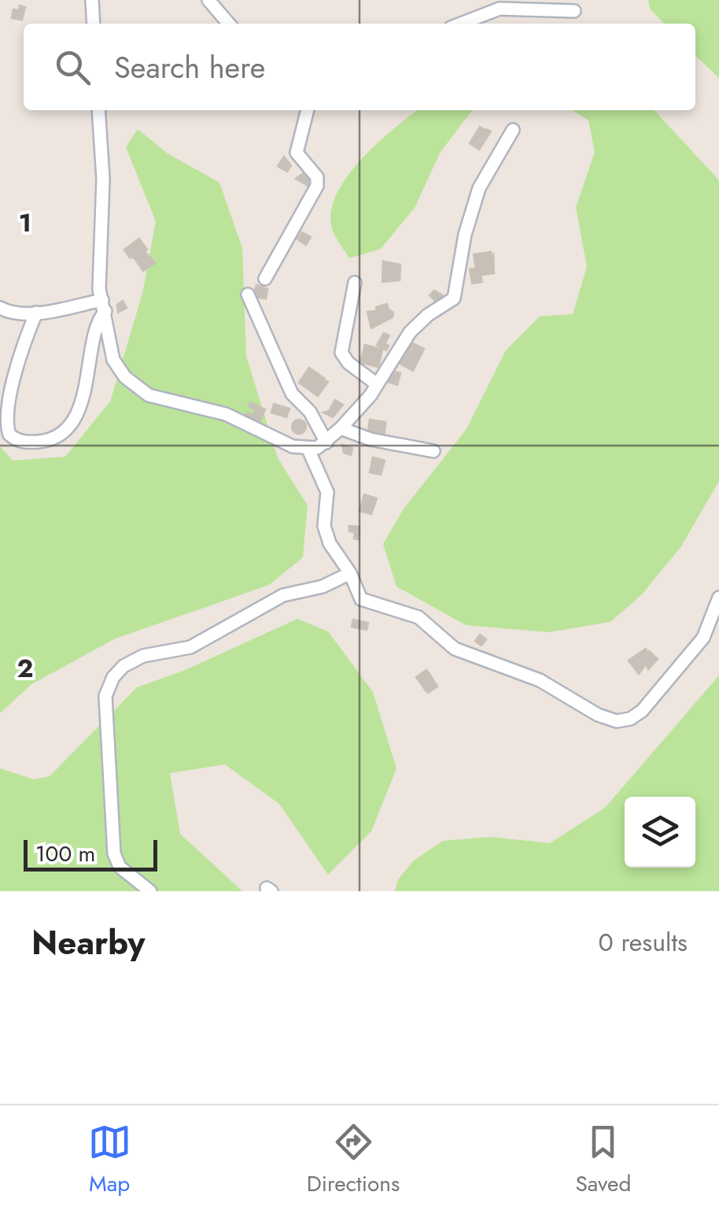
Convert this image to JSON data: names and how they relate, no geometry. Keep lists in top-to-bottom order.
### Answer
{
  "scale_bar": "100 m",
  "page": {
    "search": "Search here",
    "scale": "100 m",
    "heading": ["Nearby", "0 results"],
    "nav": ["Map", "Directions", "Saved"]
  },
  "grid": {
    "rows": ["1", "2"]
  }
}
